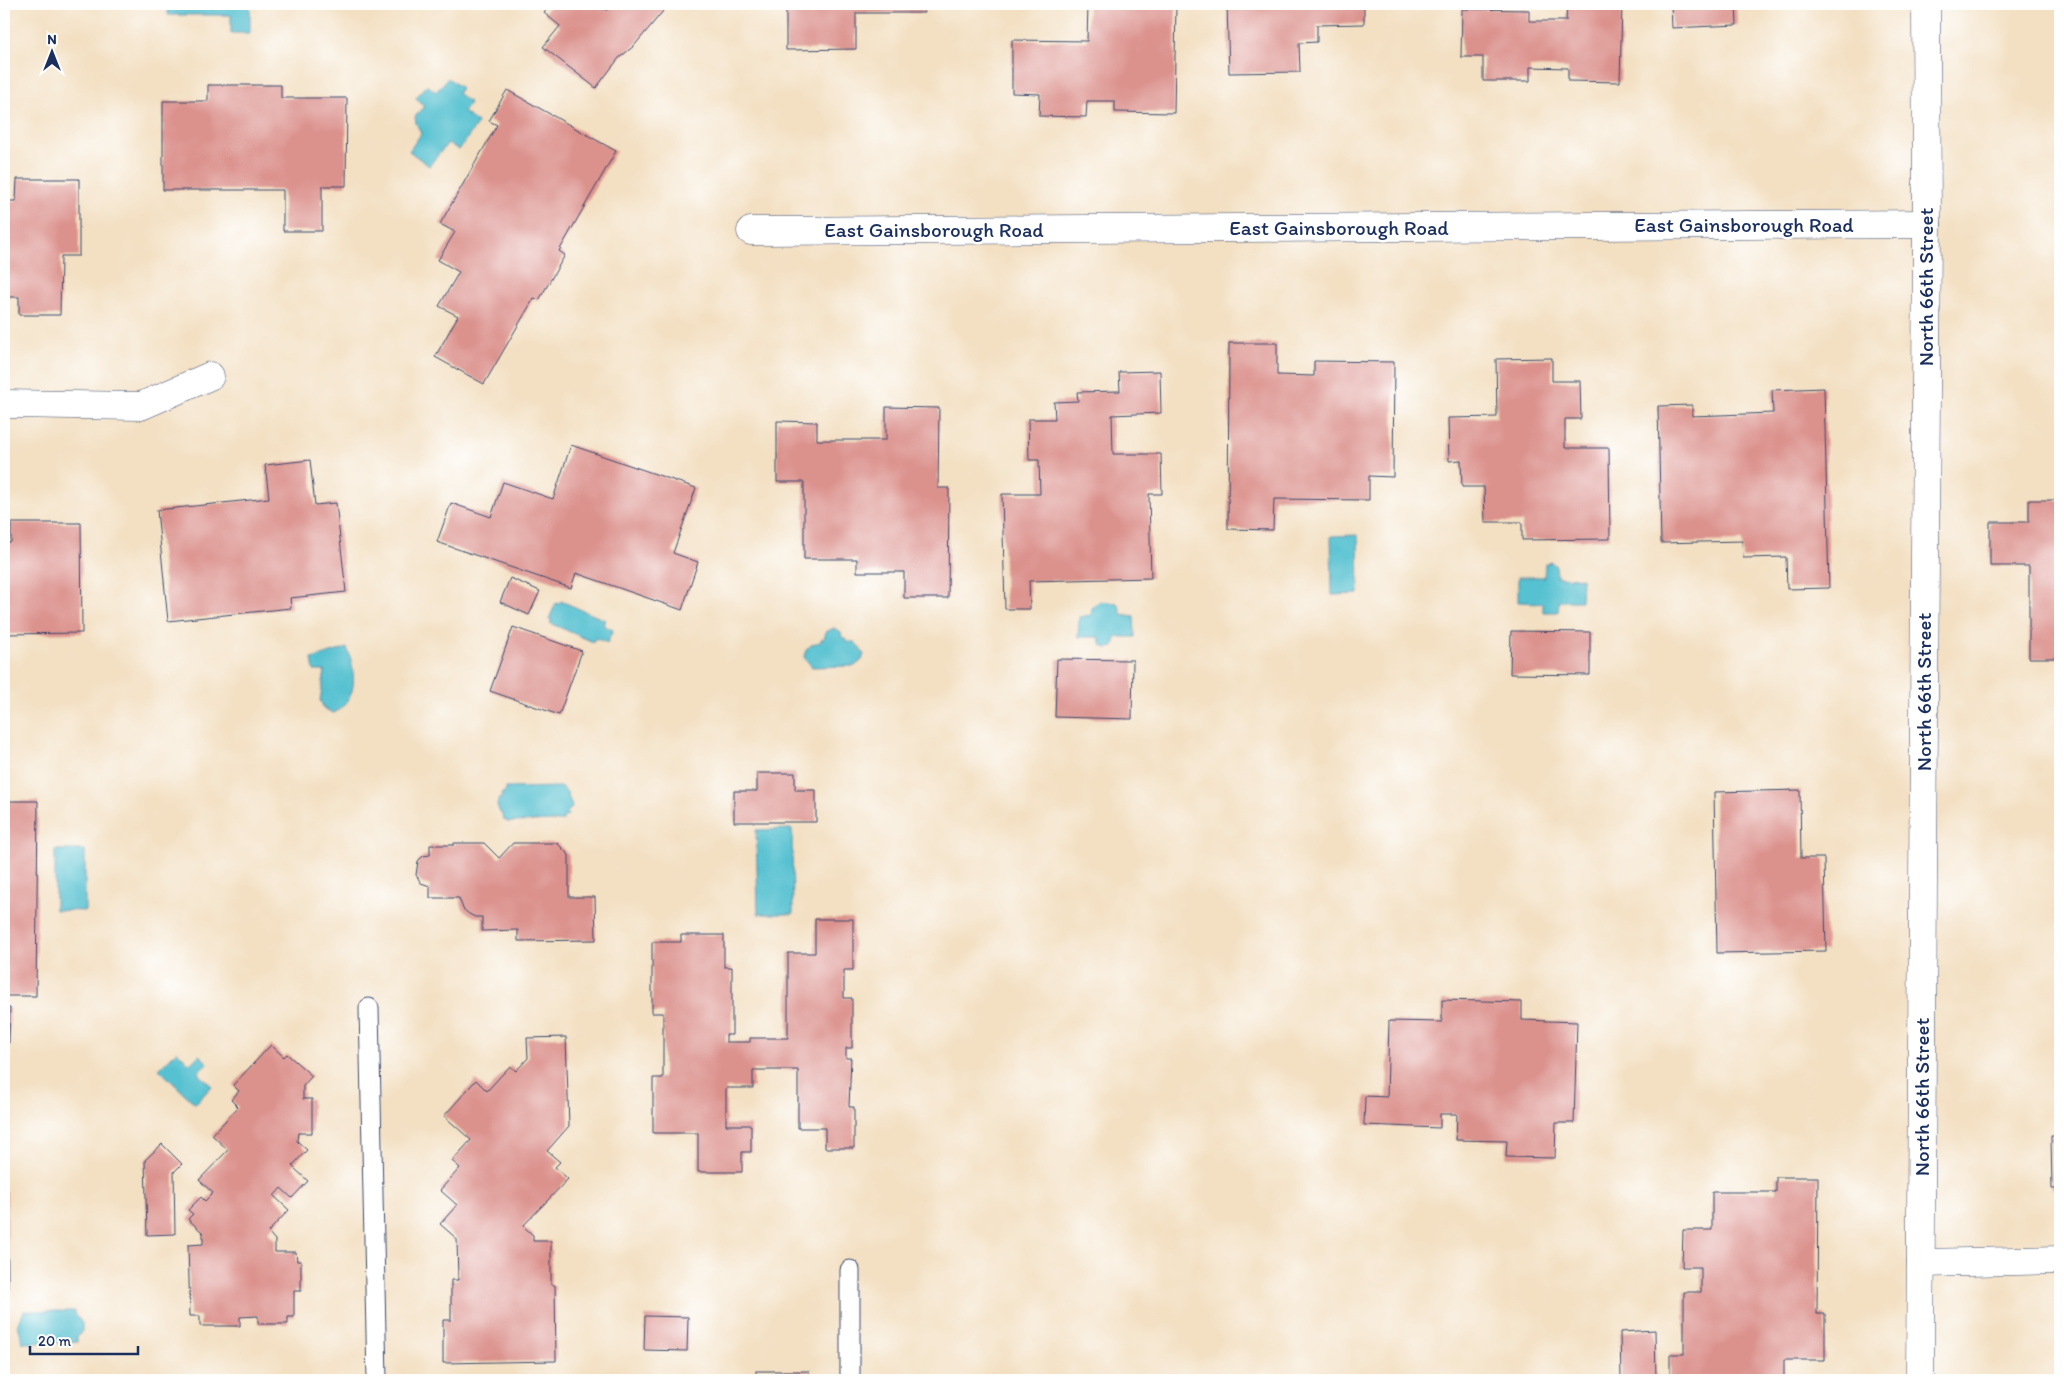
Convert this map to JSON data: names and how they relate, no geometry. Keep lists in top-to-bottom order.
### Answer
{
  "streets": {
    "street": ["East Gainsborough Road", "North 66th Street"]
  },
  "crossings": [
    ["East Gainsborough Road", "North 66th Street"]
  ],
  "scale_bar": "20 m",
  "north": "top"
}
